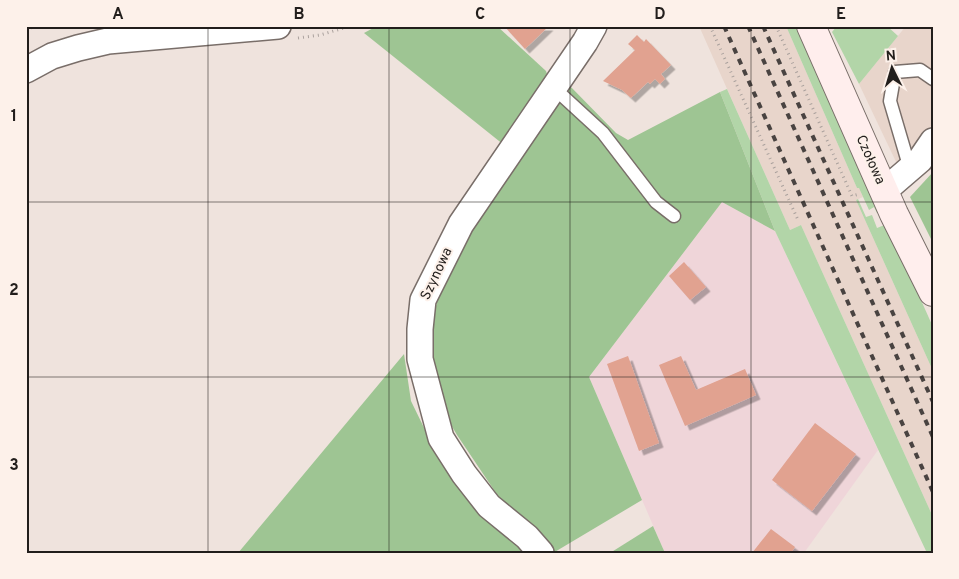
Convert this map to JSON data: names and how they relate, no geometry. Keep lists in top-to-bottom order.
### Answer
{
  "streets": {
    "street": ["Czołowa", "Szynowa"]
  },
  "north": "top",
  "grid": {
    "columns": [
      "A",
      "B",
      "C",
      "D",
      "E"
    ],
    "rows": ["1", "2", "3"]
  }
}
